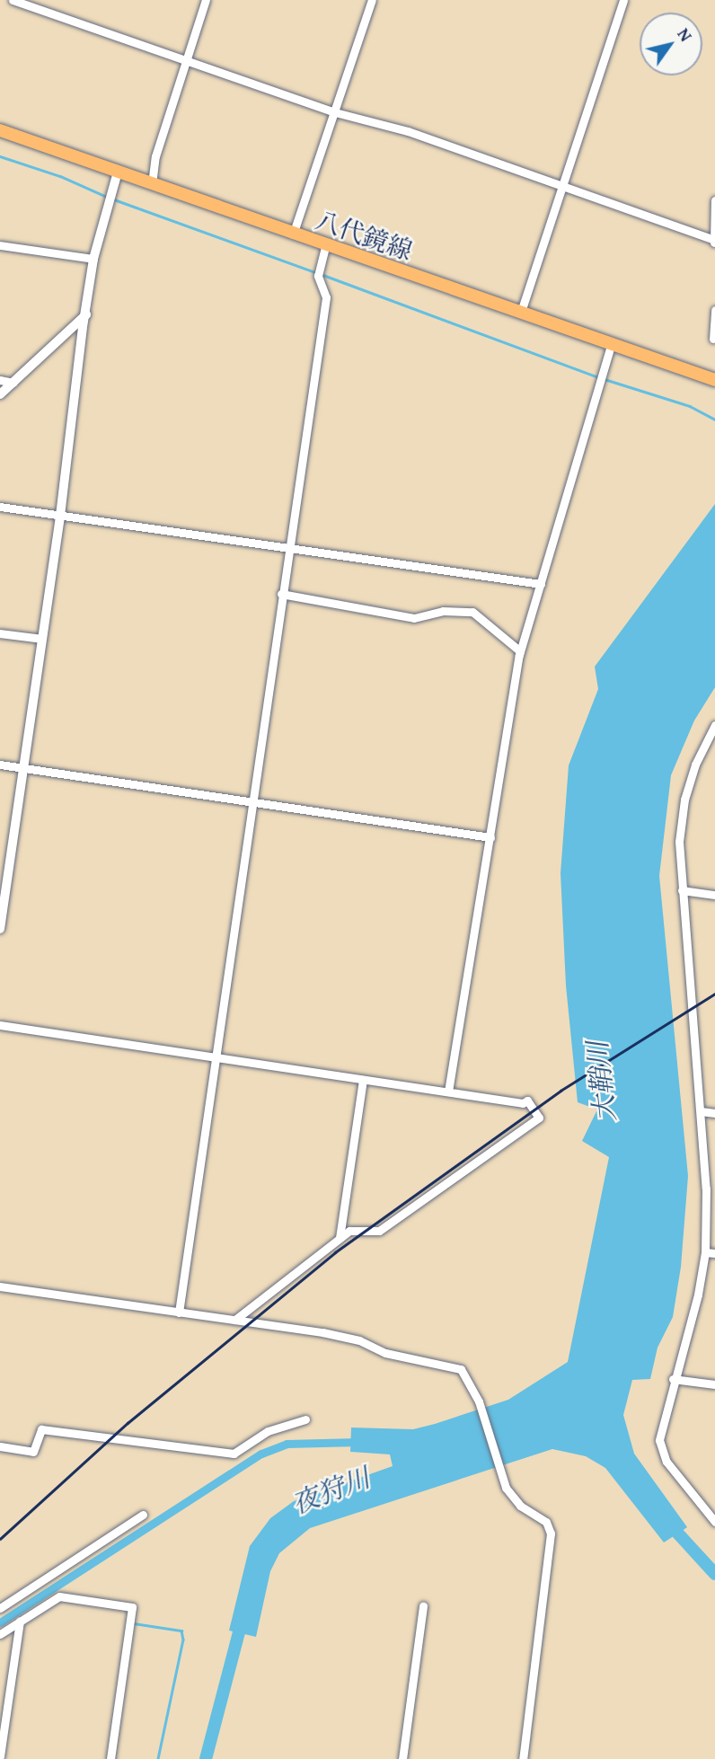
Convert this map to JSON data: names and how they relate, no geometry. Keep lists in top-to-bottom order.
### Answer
{
  "streets": {
    "main road": ["八代鏡線"]
  },
  "water": ["大鞘川", "夜狩川"],
  "north": "top right"
}
